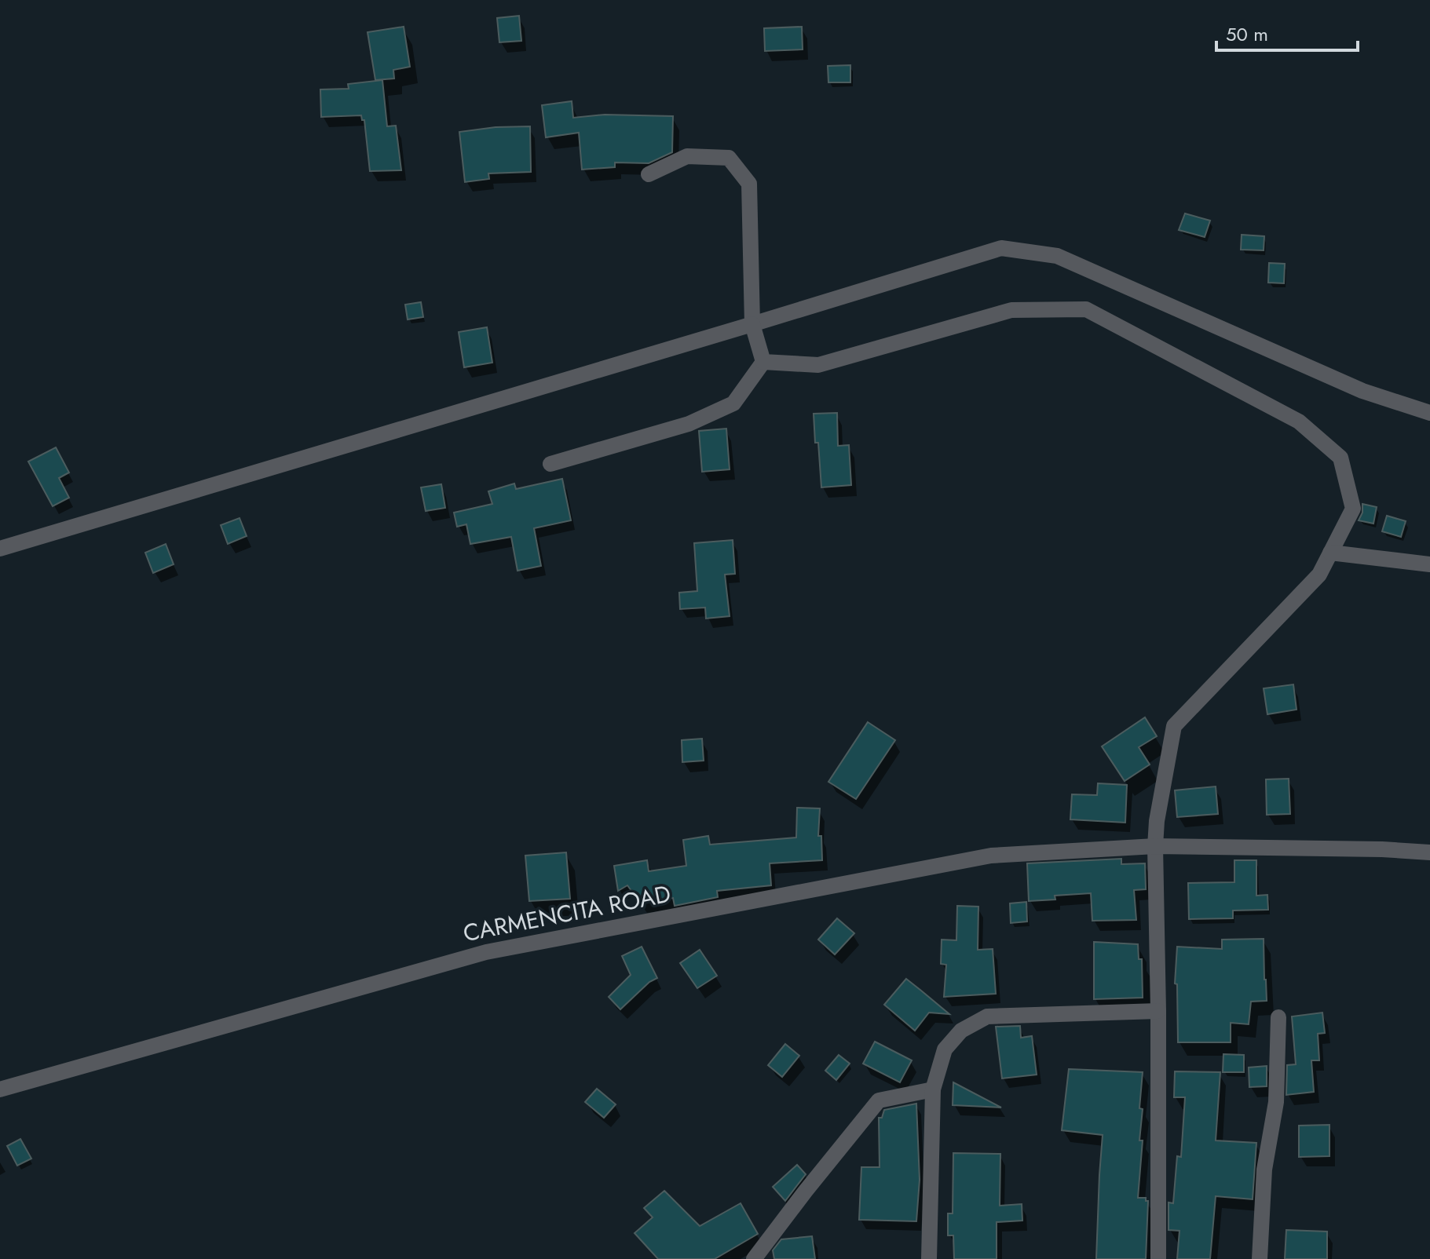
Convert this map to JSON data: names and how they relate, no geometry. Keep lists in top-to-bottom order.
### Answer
{
  "streets": {
    "street": ["CARMENCITA ROAD"]
  },
  "scale_bar": "50 m"
}
